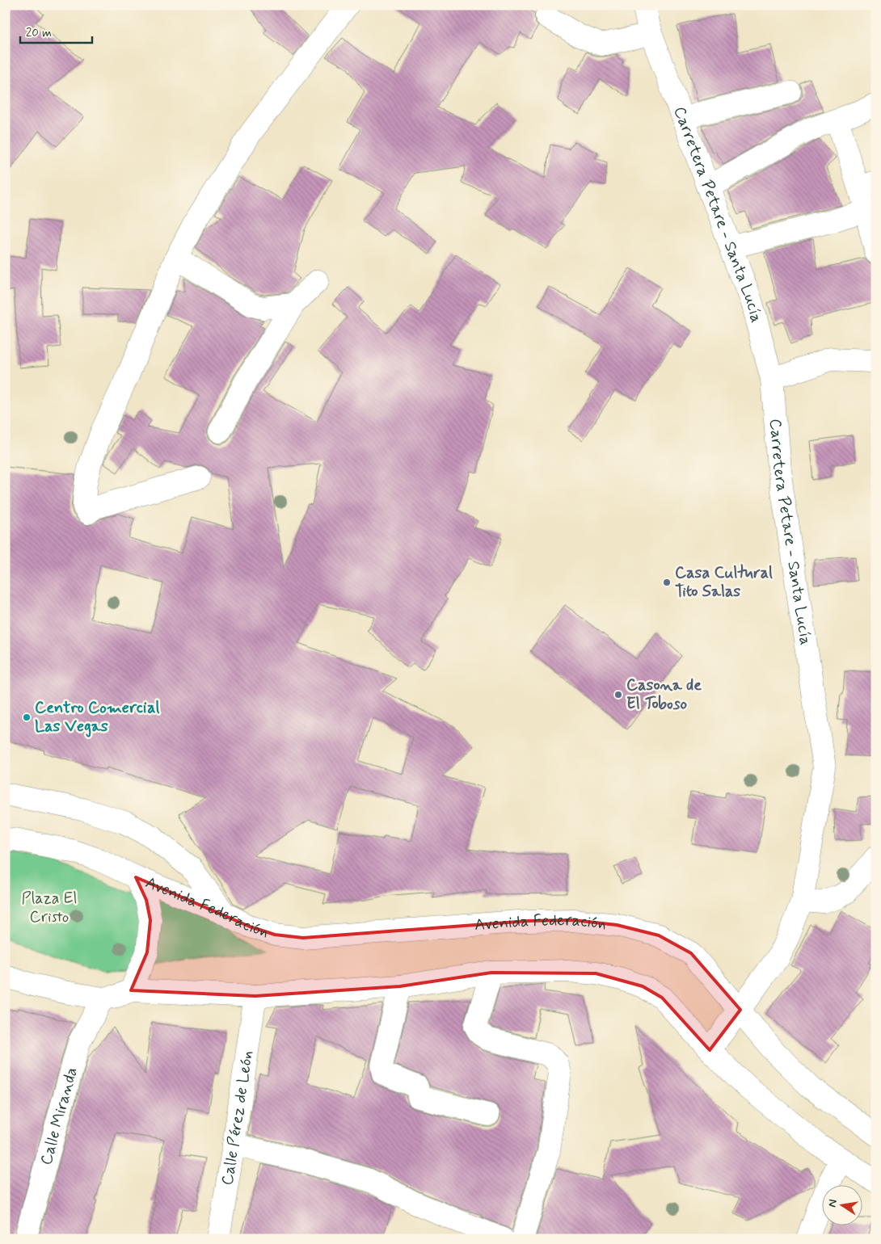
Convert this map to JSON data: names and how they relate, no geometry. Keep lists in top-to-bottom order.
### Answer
{
  "streets": {
    "street": [
      "Carretera Petare - Santa Lucía",
      "Avenida Federación",
      "Calle Miranda",
      "Calle Pérez de León"
    ]
  },
  "crossings": [
    ["Carretera Petare - Santa Lucía", "Avenida Federación"]
  ],
  "parks": ["Plaza El Cristo"],
  "places": ["Casa Cultural Tito Salas", "Casona de El Toboso", "Centro Comercial Las Vegas"],
  "scale_bar": "20 m",
  "north": "left"
}
